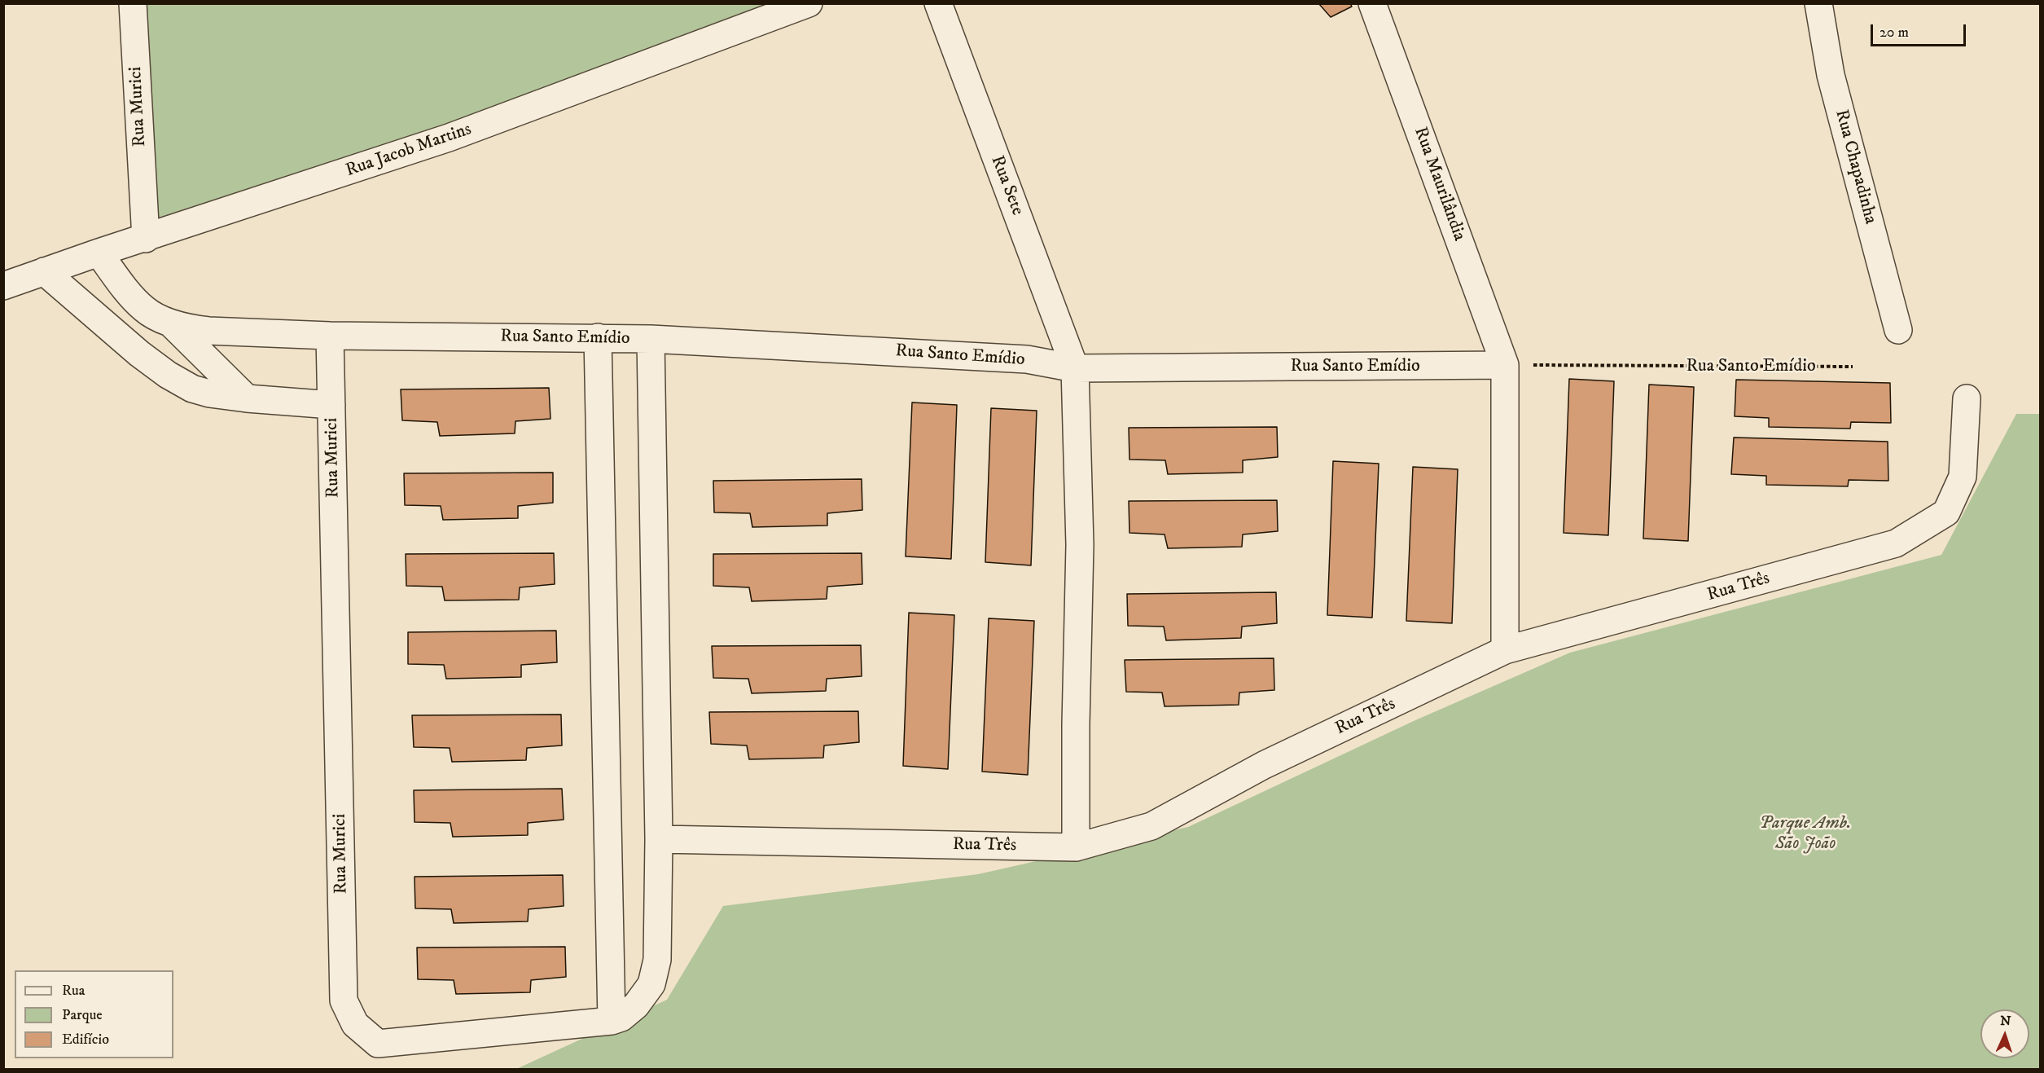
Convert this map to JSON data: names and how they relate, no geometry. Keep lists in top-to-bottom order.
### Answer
{
  "streets": {
    "street": [
      "Rua Murici",
      "Rua Jacob Martins",
      "Rua Chapadinha",
      "Rua Maurilândia",
      "Rua Sete",
      "Rua Santo Emídio",
      "Rua Três"
    ]
  },
  "crossings": [
    ["Rua Murici", "Rua Jacob Martins"],
    ["Rua Murici", "Rua Santo Emídio"],
    ["Rua Murici", "Rua Três"],
    ["Rua Jacob Martins", "Rua Santo Emídio"],
    ["Rua Maurilândia", "Rua Santo Emídio"],
    ["Rua Sete", "Rua Santo Emídio"],
    ["Rua Sete", "Rua Três"]
  ],
  "parks": ["Parque Amb. São João"],
  "legend": ["Rua", "Parque", "Edifício"],
  "scale_bar": "20 m",
  "north": "top"
}
